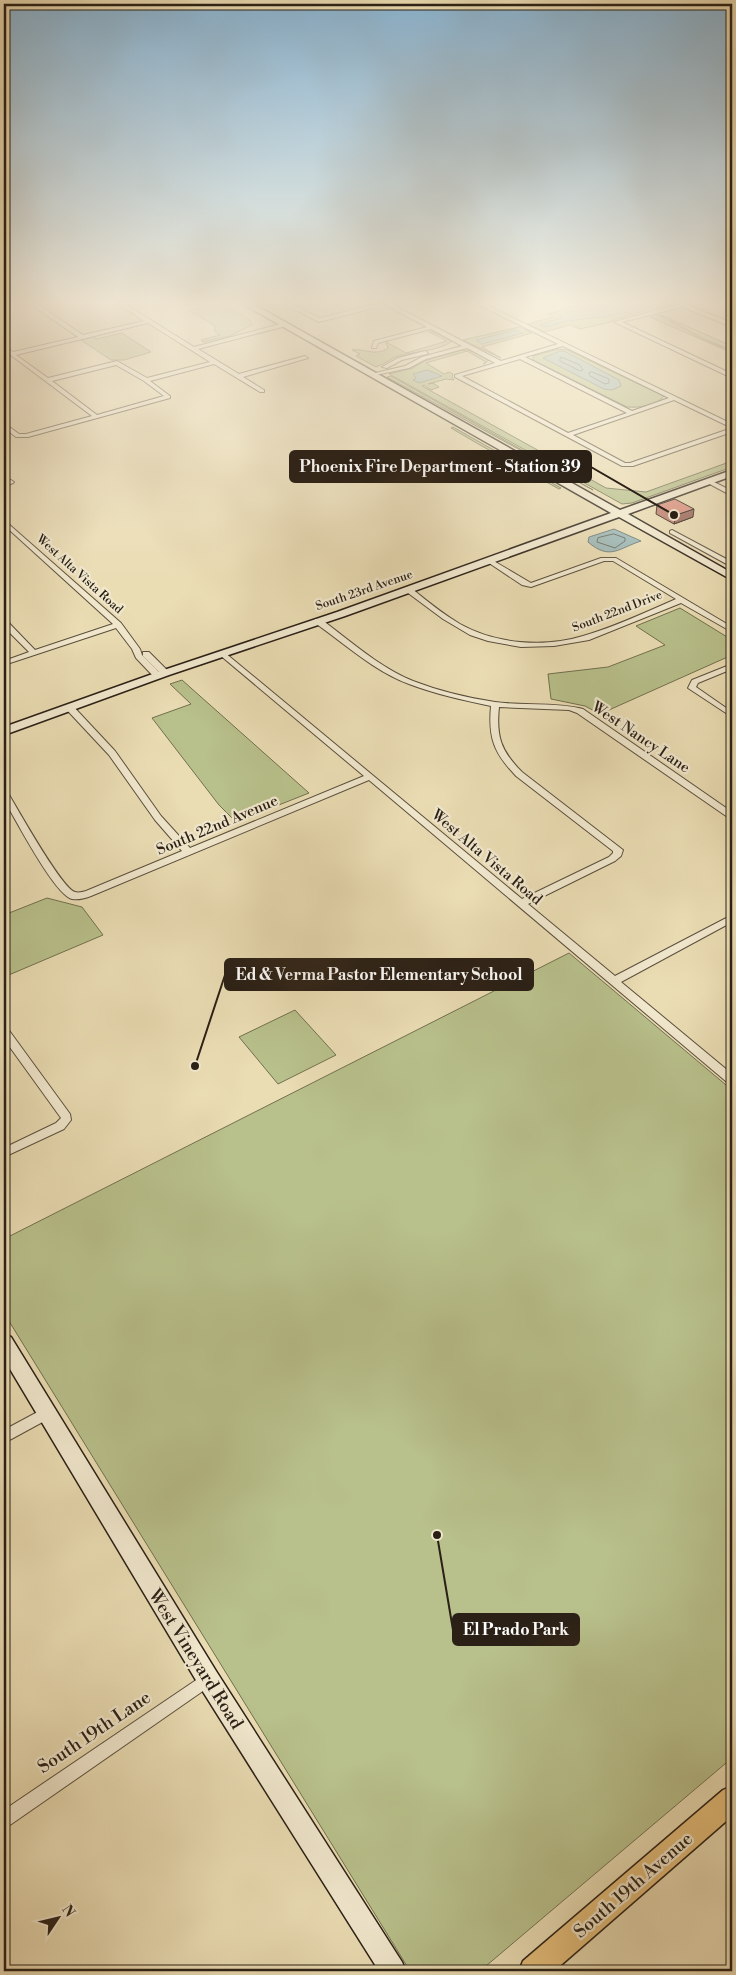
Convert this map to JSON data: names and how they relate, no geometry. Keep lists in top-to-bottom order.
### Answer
{
  "streets": {
    "main road": ["South 19th Avenue"],
    "street": [
      "West Alta Vista Road",
      "South 23rd Avenue",
      "South 22nd Drive",
      "West Nancy Lane",
      "South 22nd Avenue",
      "West Vineyard Road",
      "South 19th Lane"
    ]
  },
  "crossings": [
    ["West Alta Vista Road", "South 23rd Avenue"],
    ["West Alta Vista Road", "South 22nd Avenue"],
    ["South 23rd Avenue", "South 22nd Drive"],
    ["South 23rd Avenue", "West Nancy Lane"],
    ["West Vineyard Road", "South 19th Lane"]
  ],
  "places": ["Phoenix Fire Department - Station 39", "Ed & Verma Pastor Elementary School", "El Prado Park"],
  "north": "top right"
}
